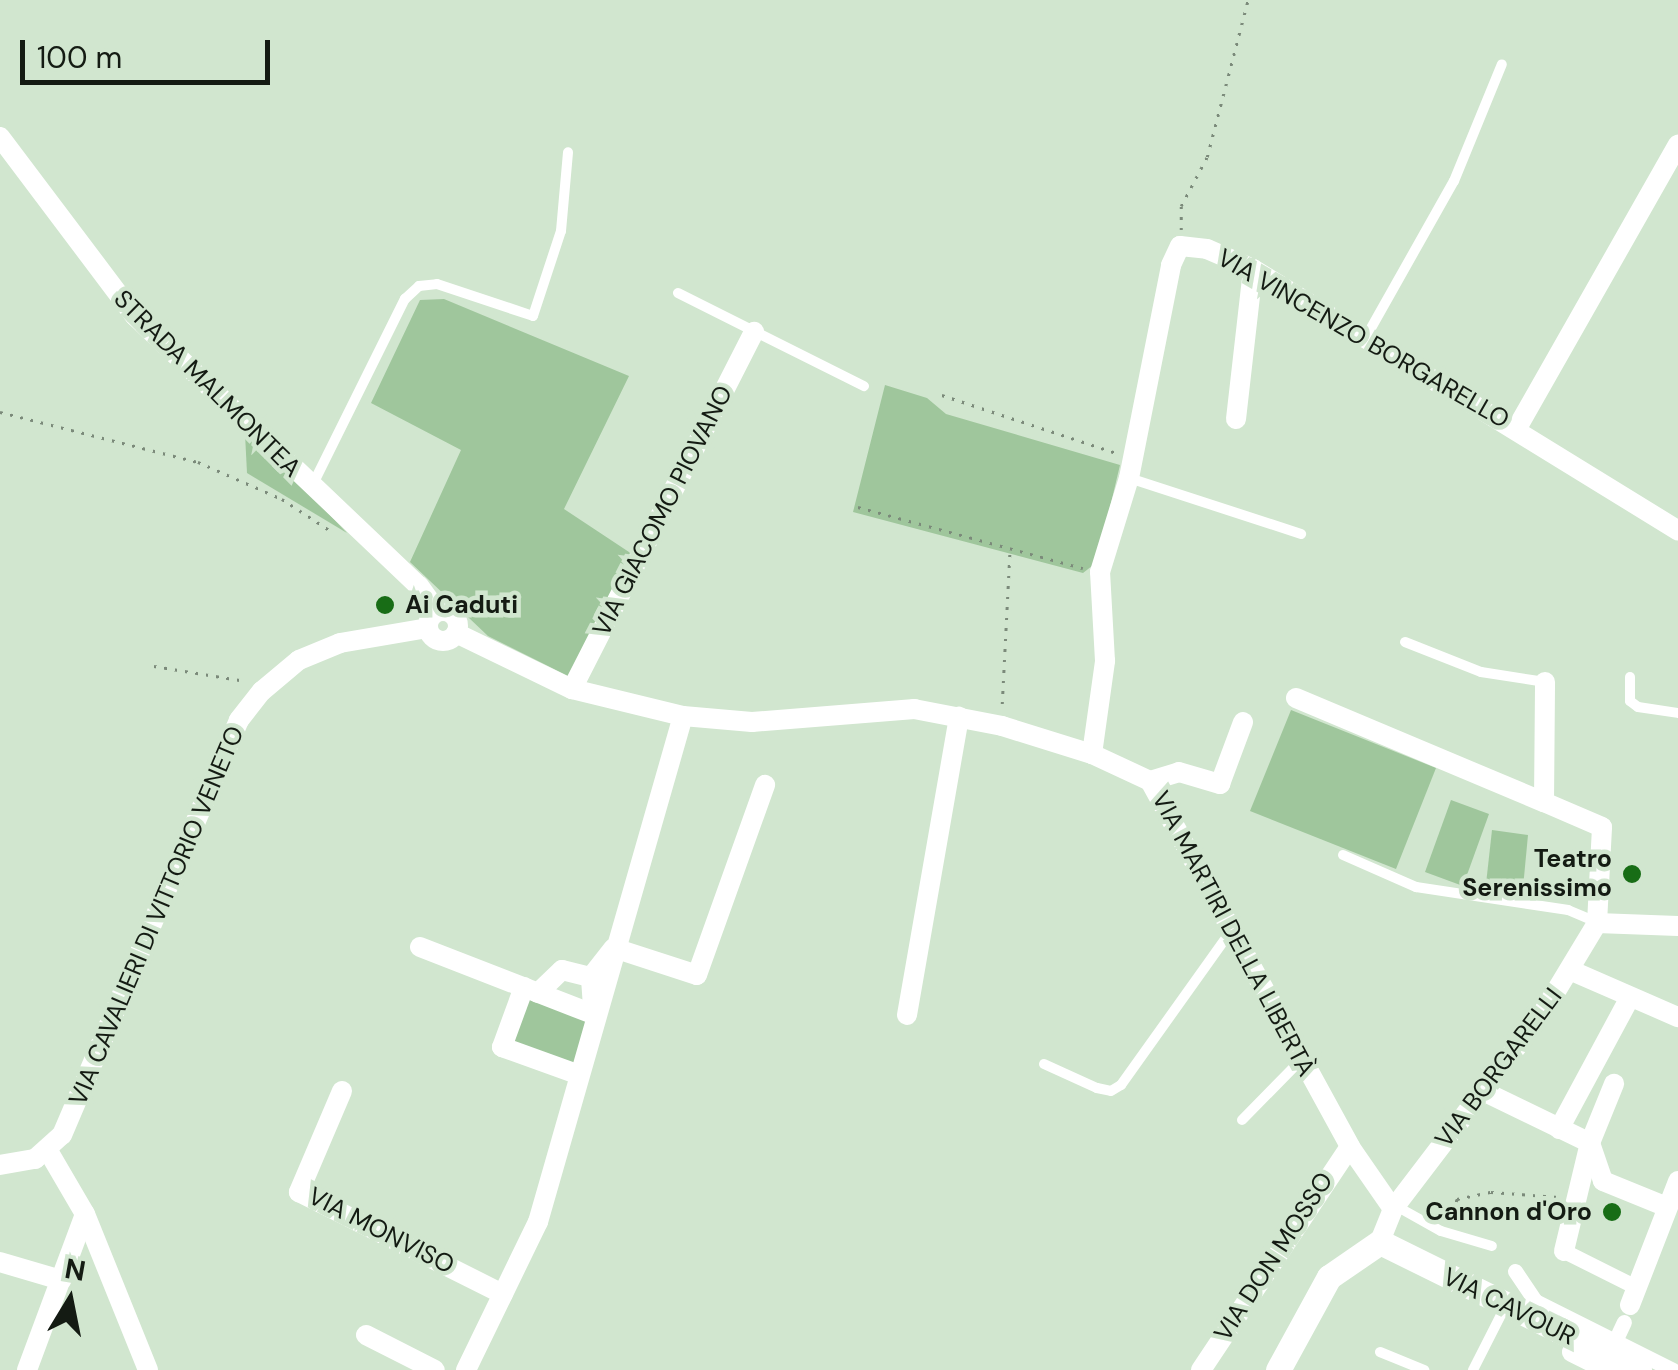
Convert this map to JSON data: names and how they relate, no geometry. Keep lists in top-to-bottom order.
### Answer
{
  "streets": {
    "street": [
      "VIA VINCENZO BORGARELLO",
      "STRADA MALMONTEA",
      "VIA GIACOMO PIOVANO",
      "VIA CAVALIERI DI VITTORIO VENETO",
      "VIA MARTIRI DELLA LIBERTÀ",
      "VIA BORGARELLI",
      "VIA MONVISO",
      "VIA DON MOSSO",
      "VIA CAVOUR"
    ]
  },
  "crossings": [
    ["STRADA MALMONTEA", "VIA CAVALIERI DI VITTORIO VENETO"],
    ["VIA GIACOMO PIOVANO", "VIA MARTIRI DELLA LIBERTÀ"],
    ["VIA CAVALIERI DI VITTORIO VENETO", "VIA MARTIRI DELLA LIBERTÀ"],
    ["VIA MARTIRI DELLA LIBERTÀ", "VIA BORGARELLI"],
    ["VIA MARTIRI DELLA LIBERTÀ", "VIA DON MOSSO"]
  ],
  "places": ["Ai Caduti", "Teatro Serenissimo", "Cannon d'Oro"],
  "scale_bar": "100 m",
  "north": "top"
}
